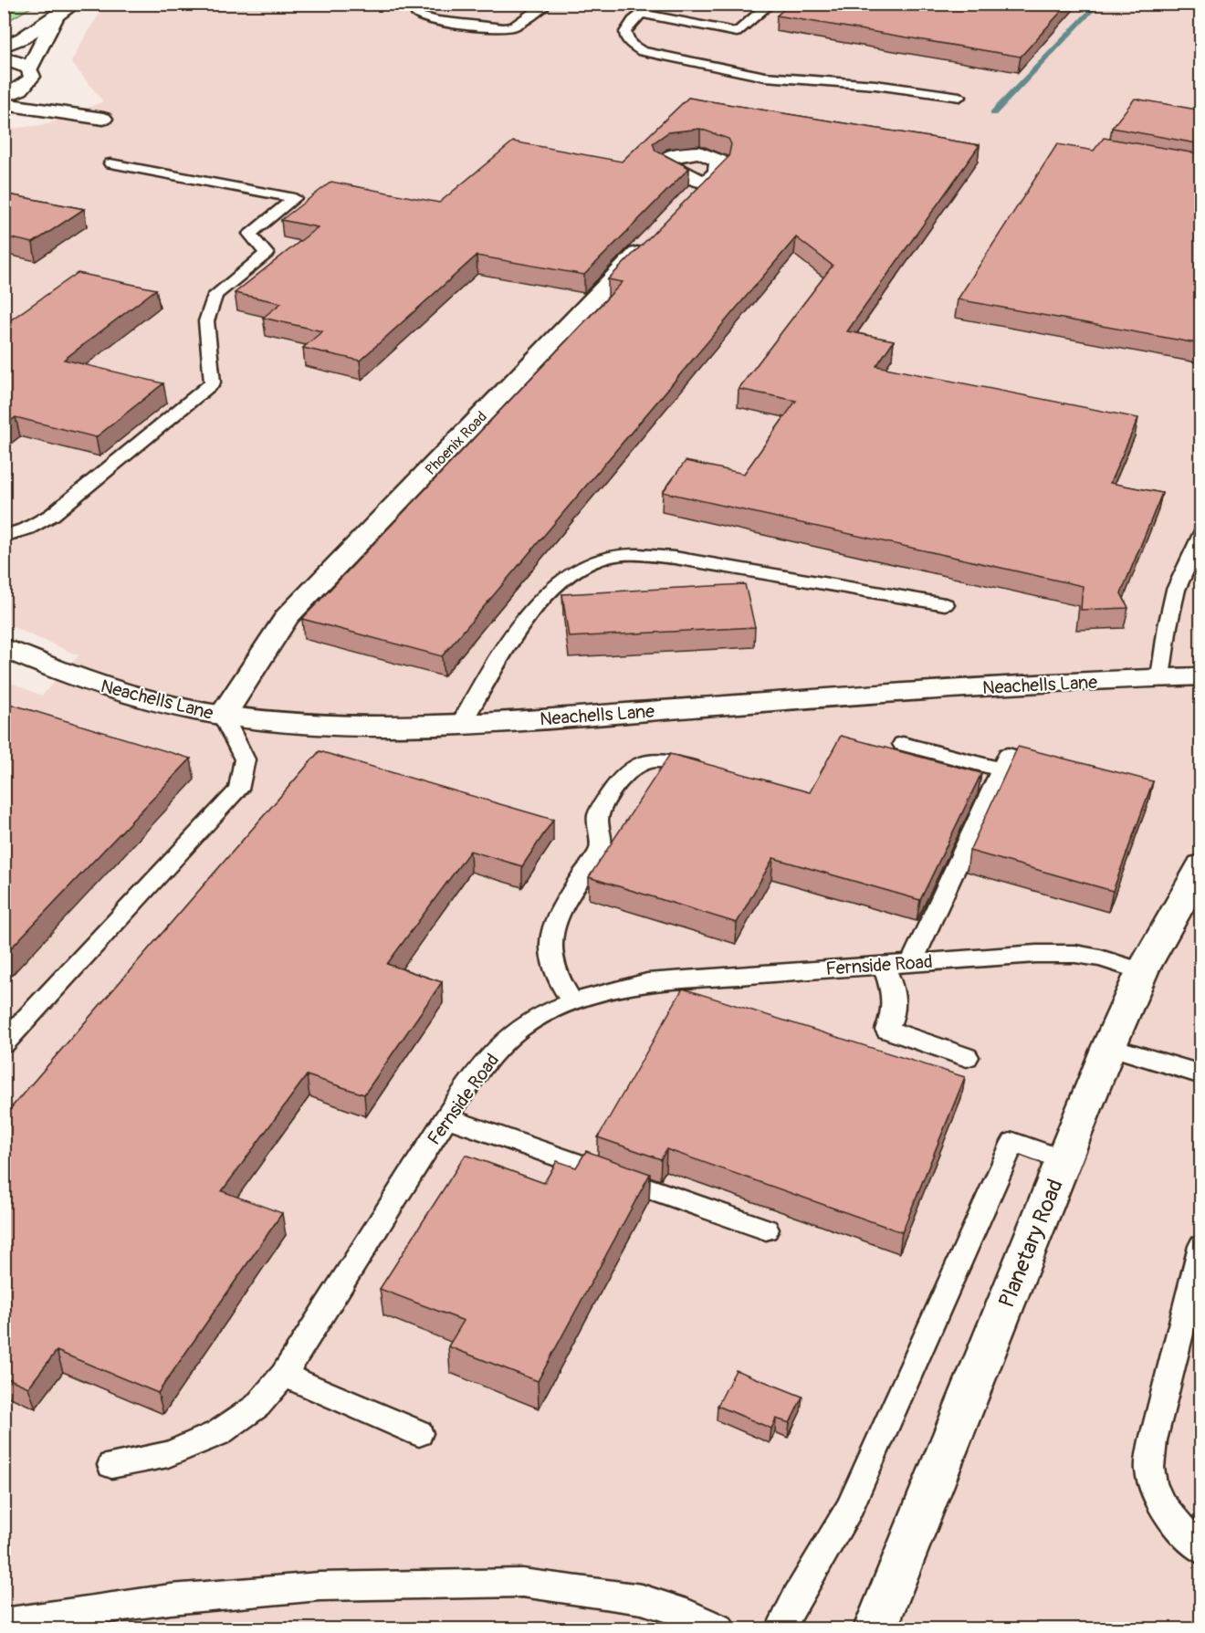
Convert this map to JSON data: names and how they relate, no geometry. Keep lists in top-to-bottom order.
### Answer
{
  "streets": {
    "street": ["Phoenix Road", "Neachells Lane", "Planetary Road"],
    "lane": ["Fernside Road"]
  },
  "crossings": [
    ["Phoenix Road", "Neachells Lane"],
    ["Fernside Road", "Planetary Road"]
  ]
}
